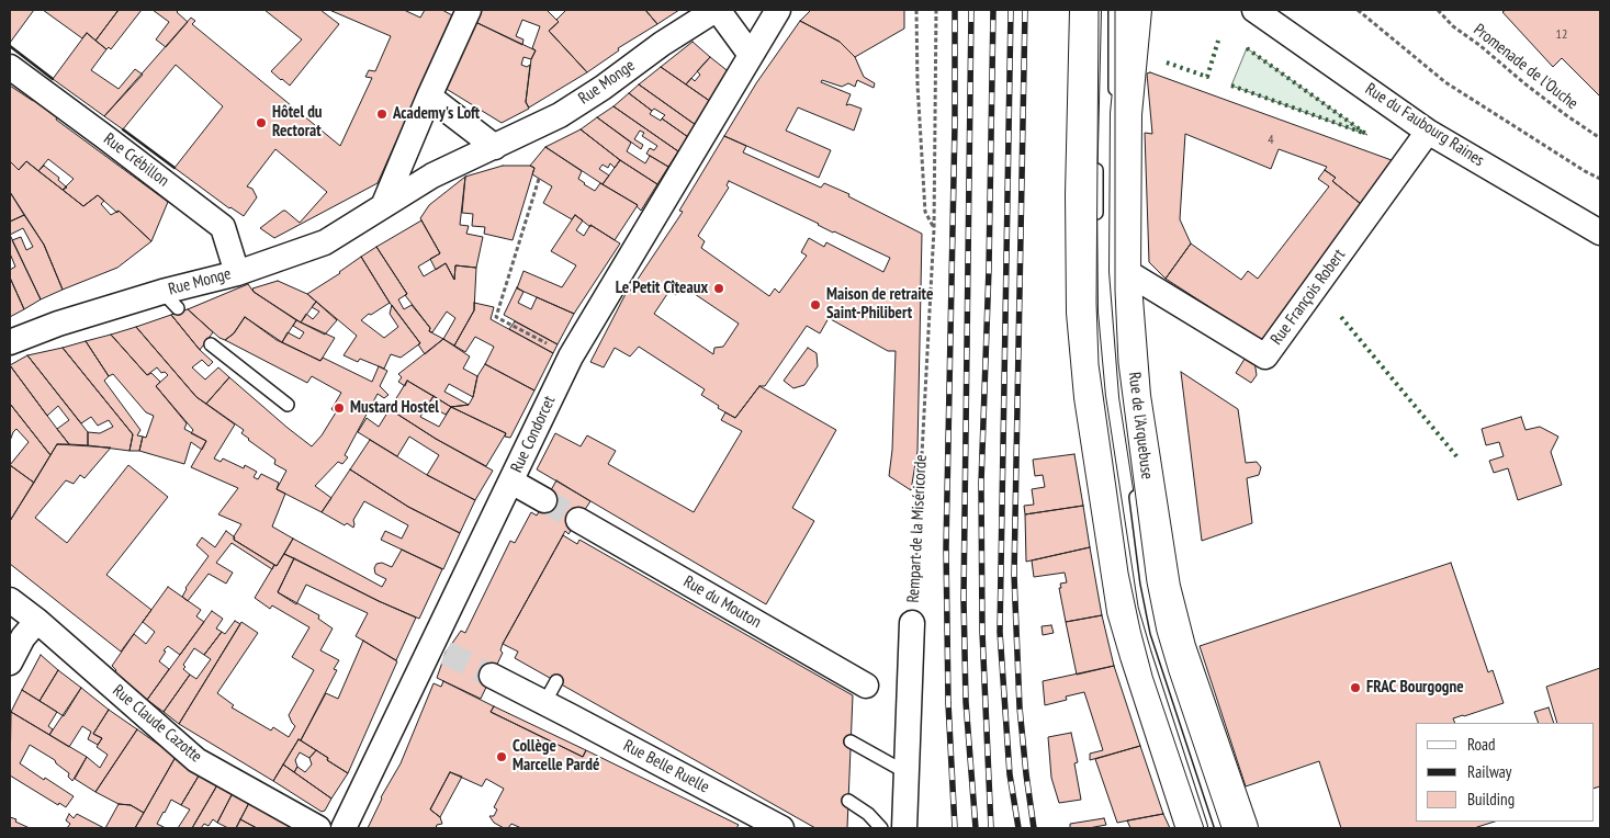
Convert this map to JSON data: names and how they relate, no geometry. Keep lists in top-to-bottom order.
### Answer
{
  "streets": {
    "main road": ["Rue de l'Arquebuse"],
    "street": [
      "Rue Monge",
      "Rue du Faubourg Raines",
      "Rue Crébillon",
      "Rue François Robert",
      "Rue Condorcet",
      "Rempart de la Miséricorde",
      "Rue du Mouton",
      "Rue Claude Cazotte",
      "Rue Belle Ruelle"
    ],
    "path": ["Promenade de l'Ouche"]
  },
  "crossings": [
    ["Rue Monge", "Rue Crébillon"],
    ["Rue du Faubourg Raines", "Rue François Robert"],
    ["Rue François Robert", "Rue de l'Arquebuse"]
  ],
  "places": [
    "Academy's Loft",
    "Hôtel du Rectorat",
    "Le Petit Cîteaux",
    "Maison de retraite Saint-Philibert",
    "Mustard Hostel",
    "FRAC Bourgogne",
    "Collège Marcelle Pardé"
  ],
  "house_numbers": ["12", "4"],
  "legend": ["Road", "Railway", "Building"]
}
